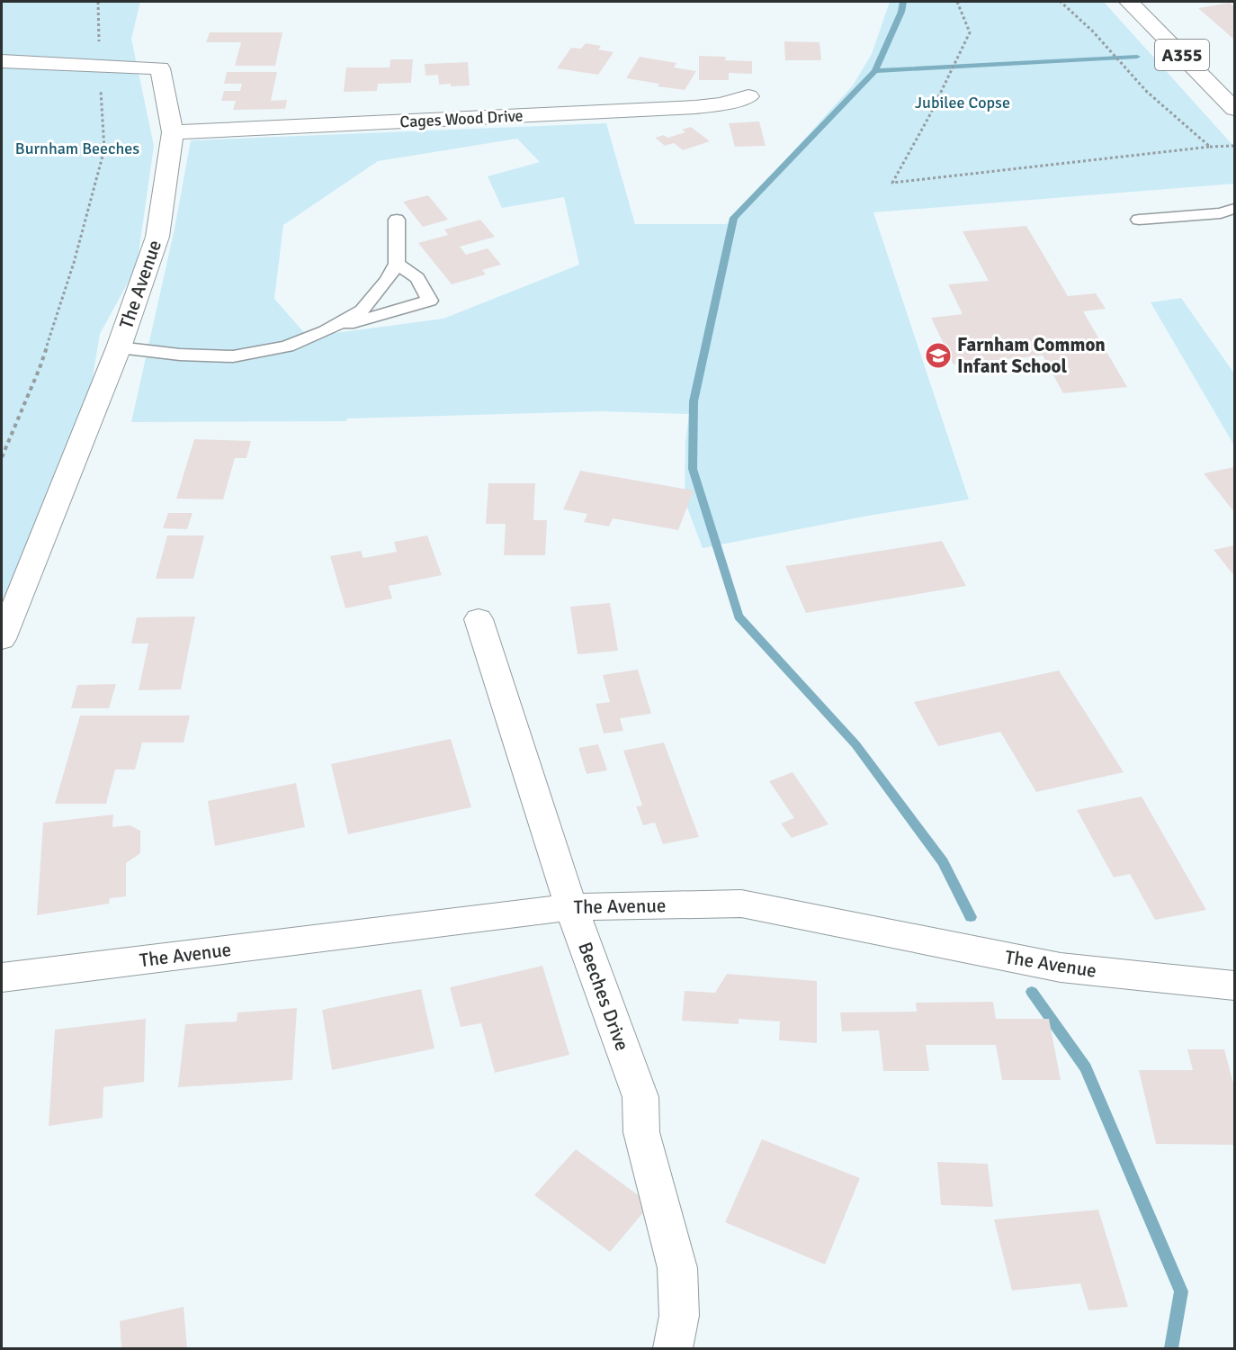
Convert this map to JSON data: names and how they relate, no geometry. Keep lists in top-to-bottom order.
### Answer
{
  "streets": {
    "street": [
      "A355",
      "Cages Wood Drive",
      "The Avenue",
      "Beeches Drive"
    ]
  },
  "crossings": [
    ["Cages Wood Drive", "The Avenue"],
    ["The Avenue", "Beeches Drive"]
  ],
  "parks": ["Jubilee Copse", "Burnham Beeches"],
  "places": {
    "school or university": ["Farnham Common Infant School"]
  }
}
